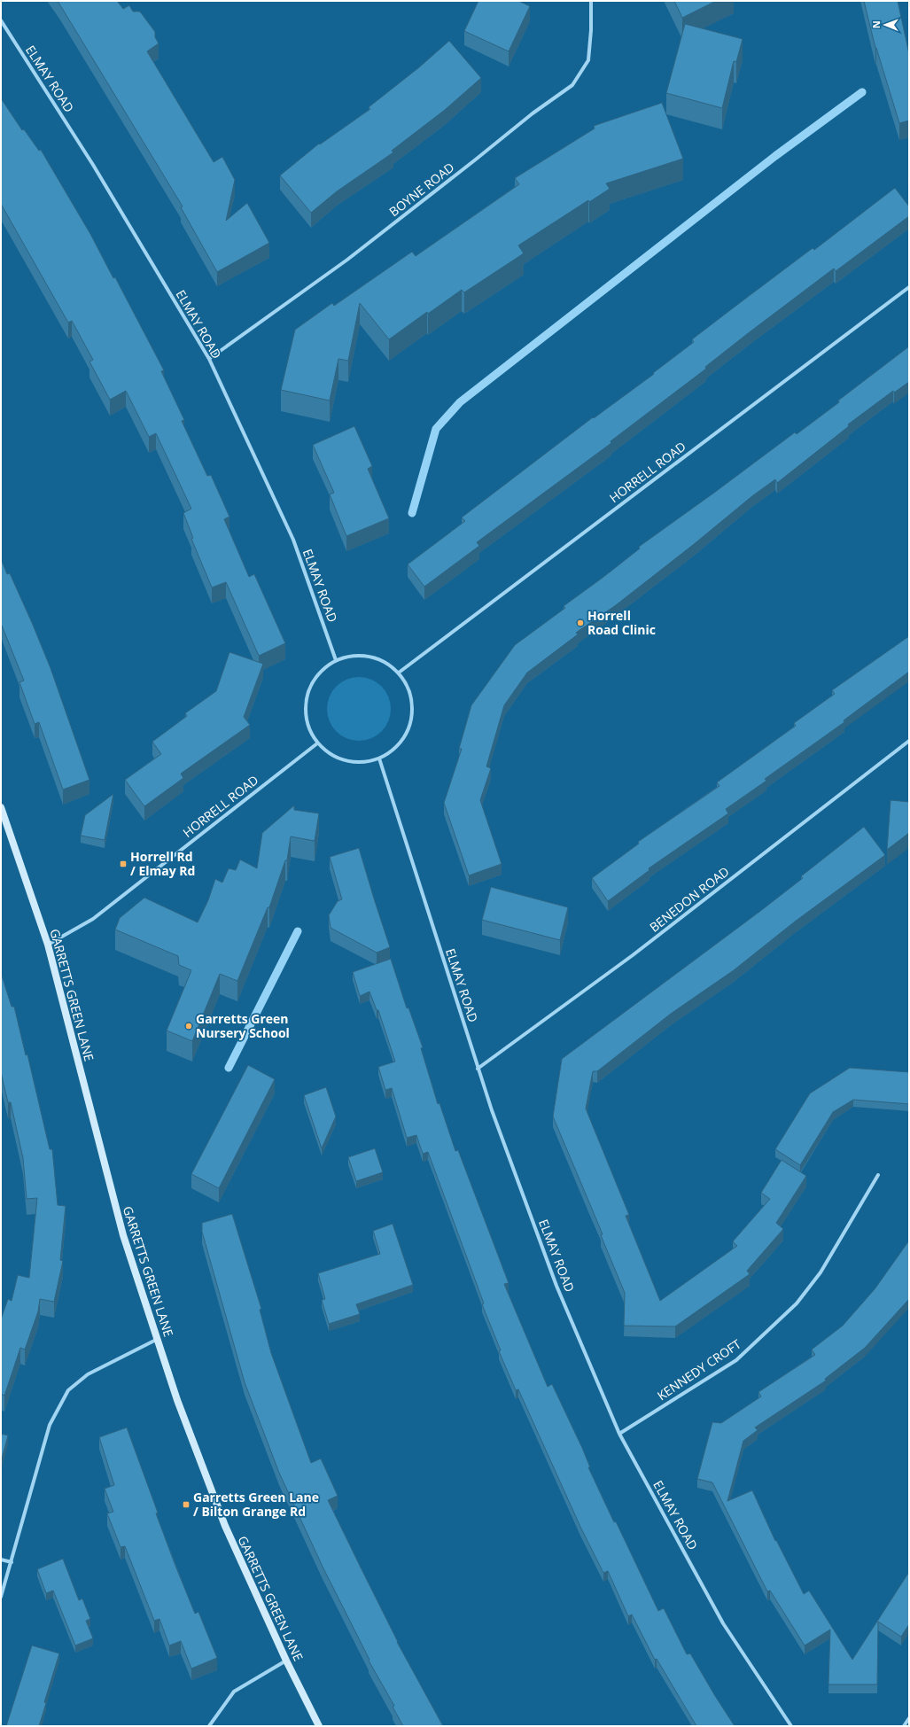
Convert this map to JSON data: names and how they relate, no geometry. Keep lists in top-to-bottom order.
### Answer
{
  "streets": {
    "street": [
      "ELMAY ROAD",
      "BOYNE ROAD",
      "HORRELL ROAD",
      "BENEDON ROAD",
      "GARRETTS GREEN LANE",
      "KENNEDY CROFT"
    ]
  },
  "crossings": [
    ["ELMAY ROAD", "BOYNE ROAD"],
    ["ELMAY ROAD", "HORRELL ROAD"],
    ["ELMAY ROAD", "BENEDON ROAD"],
    ["ELMAY ROAD", "KENNEDY CROFT"],
    ["HORRELL ROAD", "GARRETTS GREEN LANE"]
  ],
  "places": {
    "other": ["Horrell Road Clinic", "Garretts Green Nursery School"],
    "transit": ["Horrell Rd / Elmay Rd", "Garretts Green Lane / Bilton Grange Rd"]
  },
  "north": "left"
}
